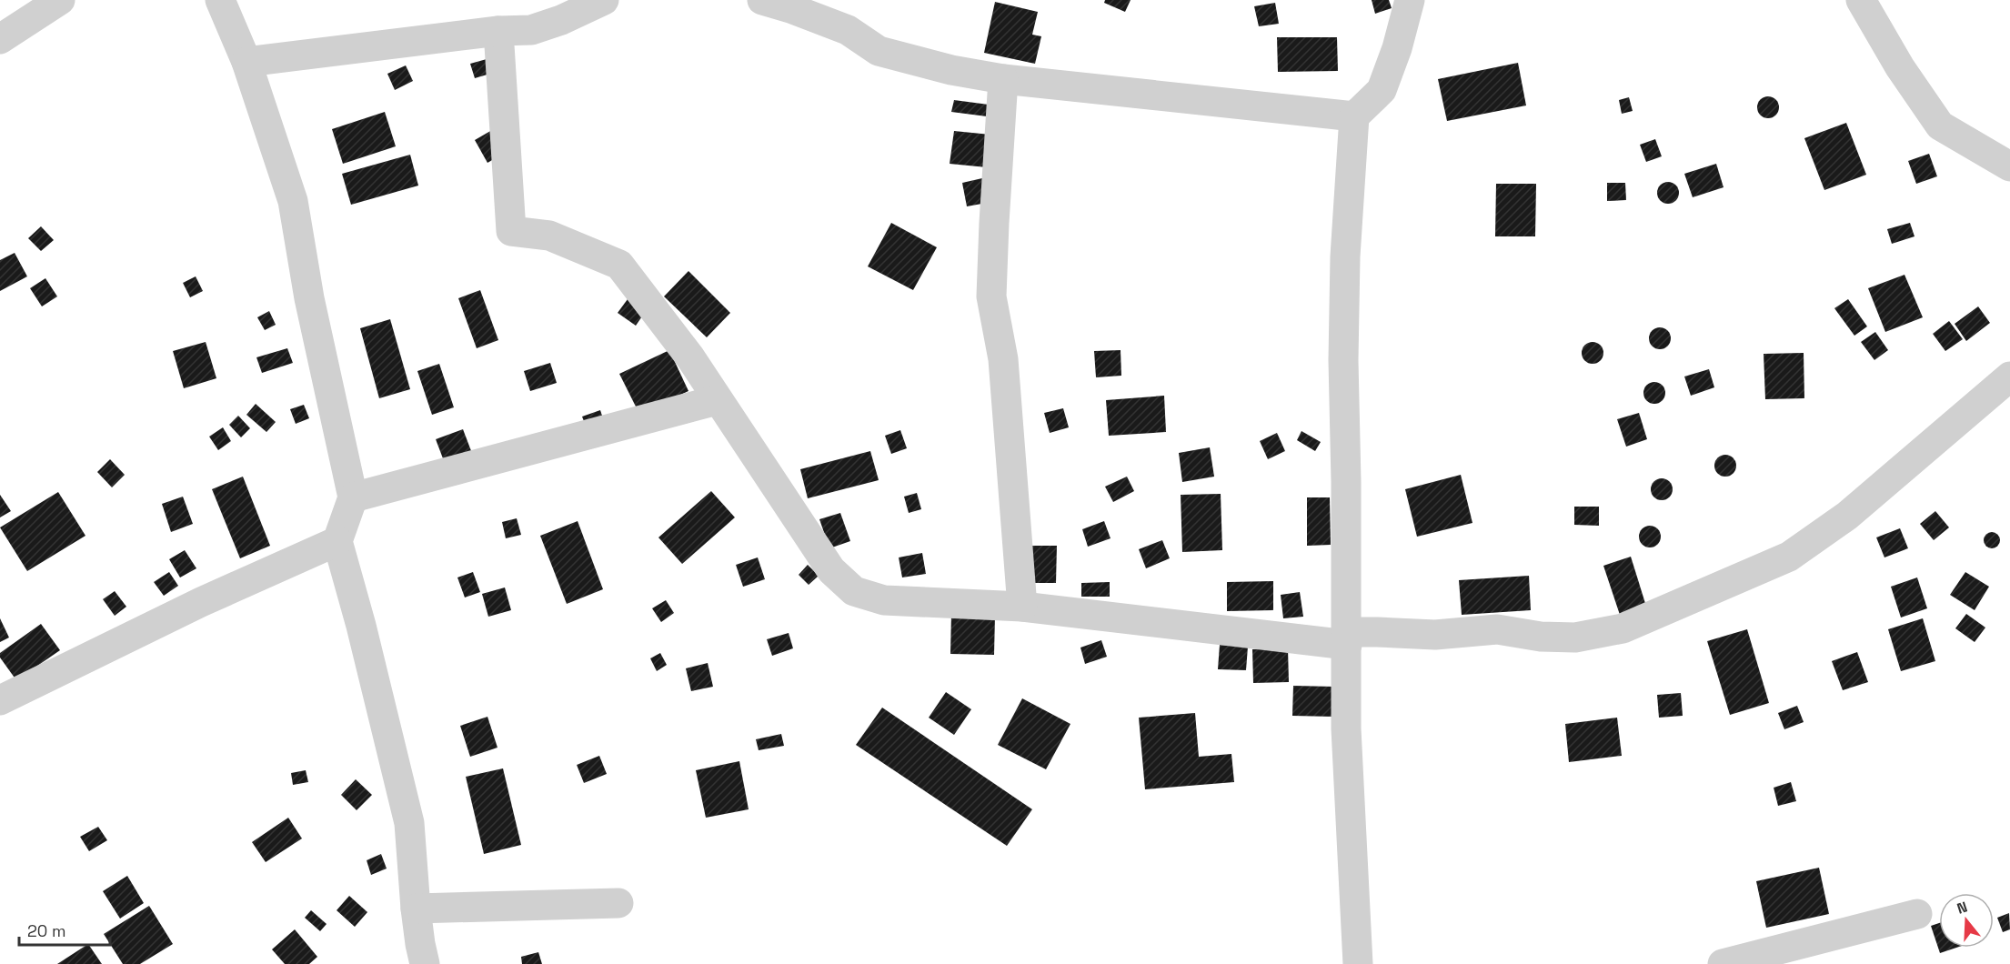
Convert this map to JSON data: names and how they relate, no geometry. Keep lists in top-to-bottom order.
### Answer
{
  "scale_bar": "20 m",
  "north": "top"
}
